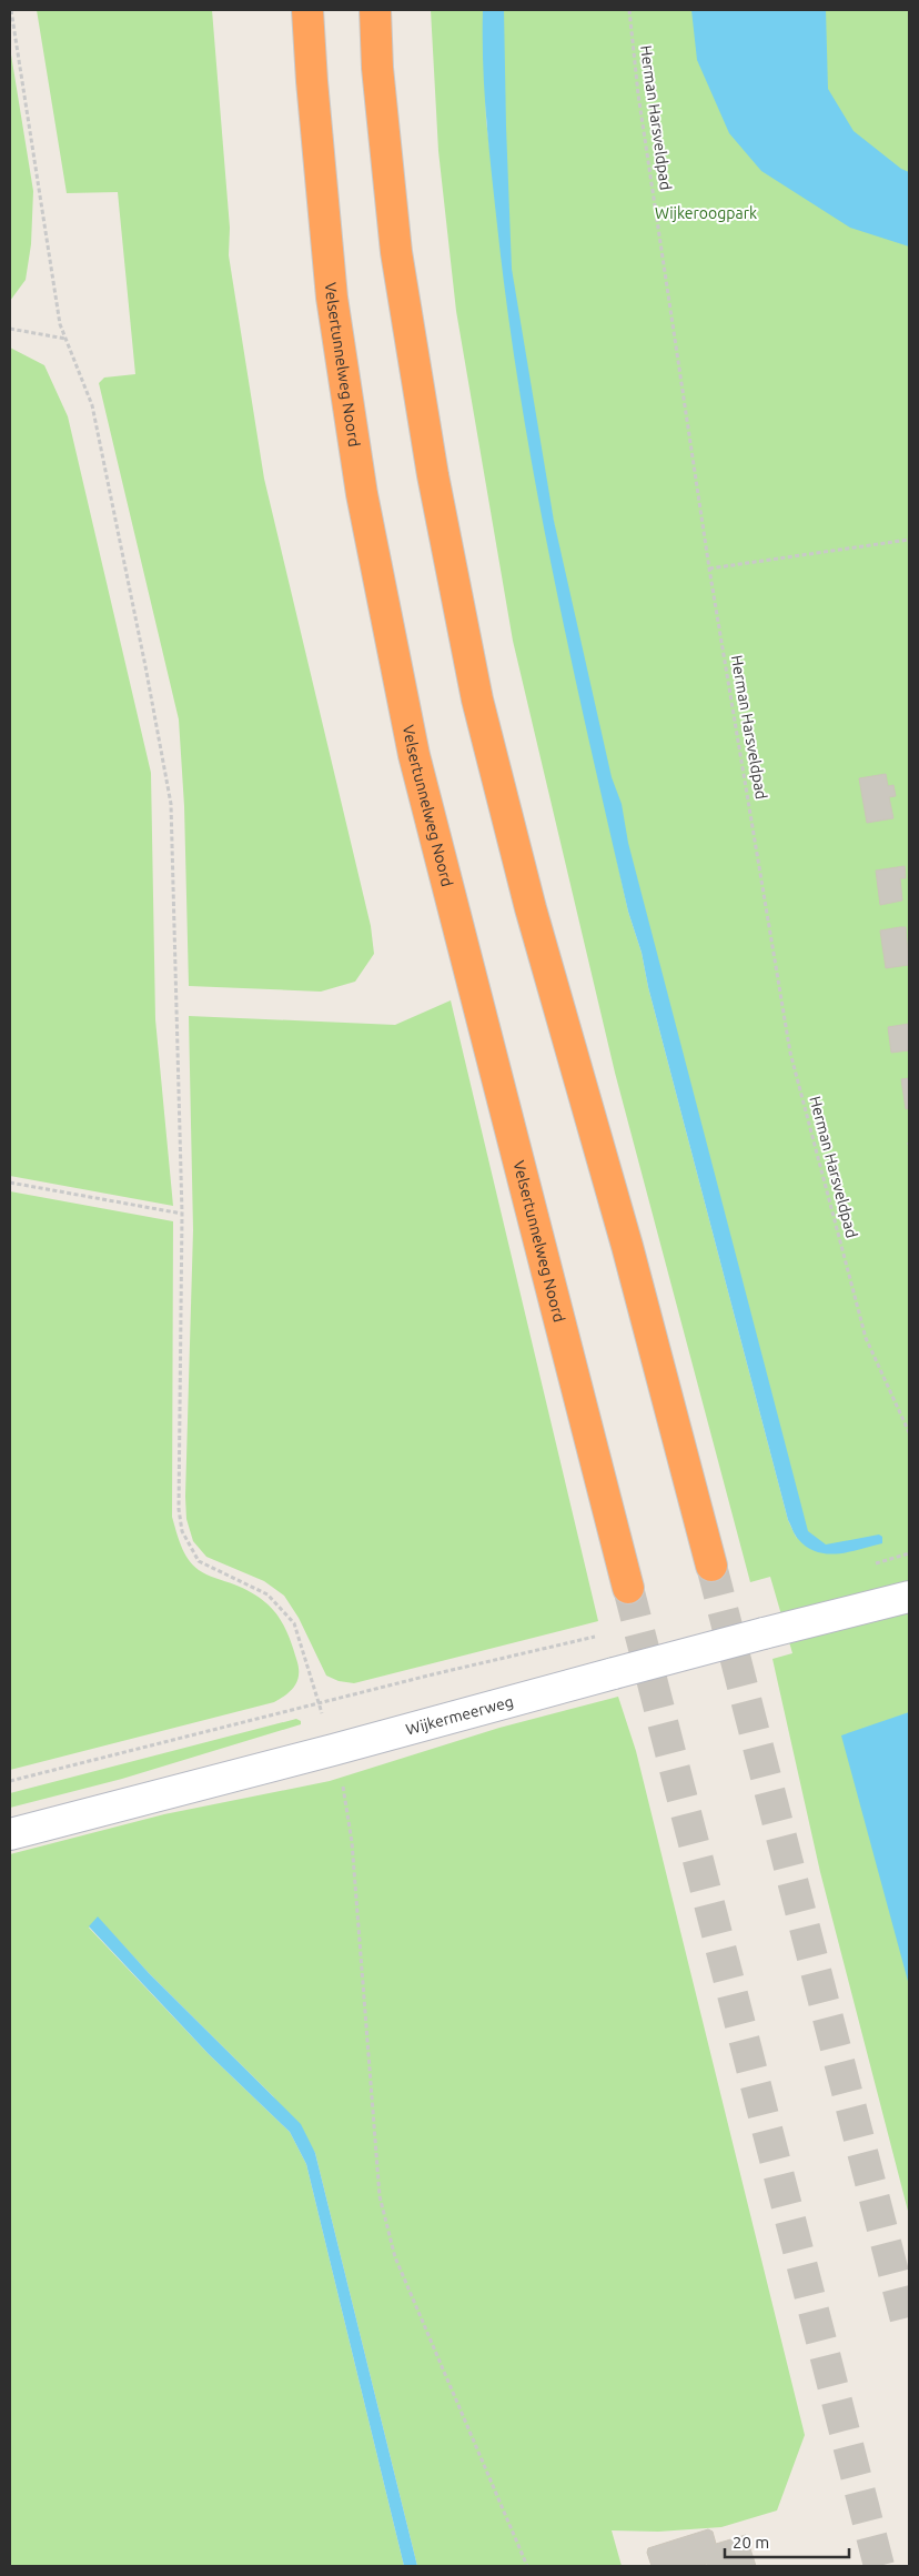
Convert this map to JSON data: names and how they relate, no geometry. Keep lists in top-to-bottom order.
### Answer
{
  "streets": {
    "highway": ["Velsertunnelweg Noord"],
    "street": ["Wijkermeerweg"],
    "path": ["Herman Harsveldpad"]
  },
  "parks": ["Wijkeroogpark"],
  "scale_bar": "20 m"
}
